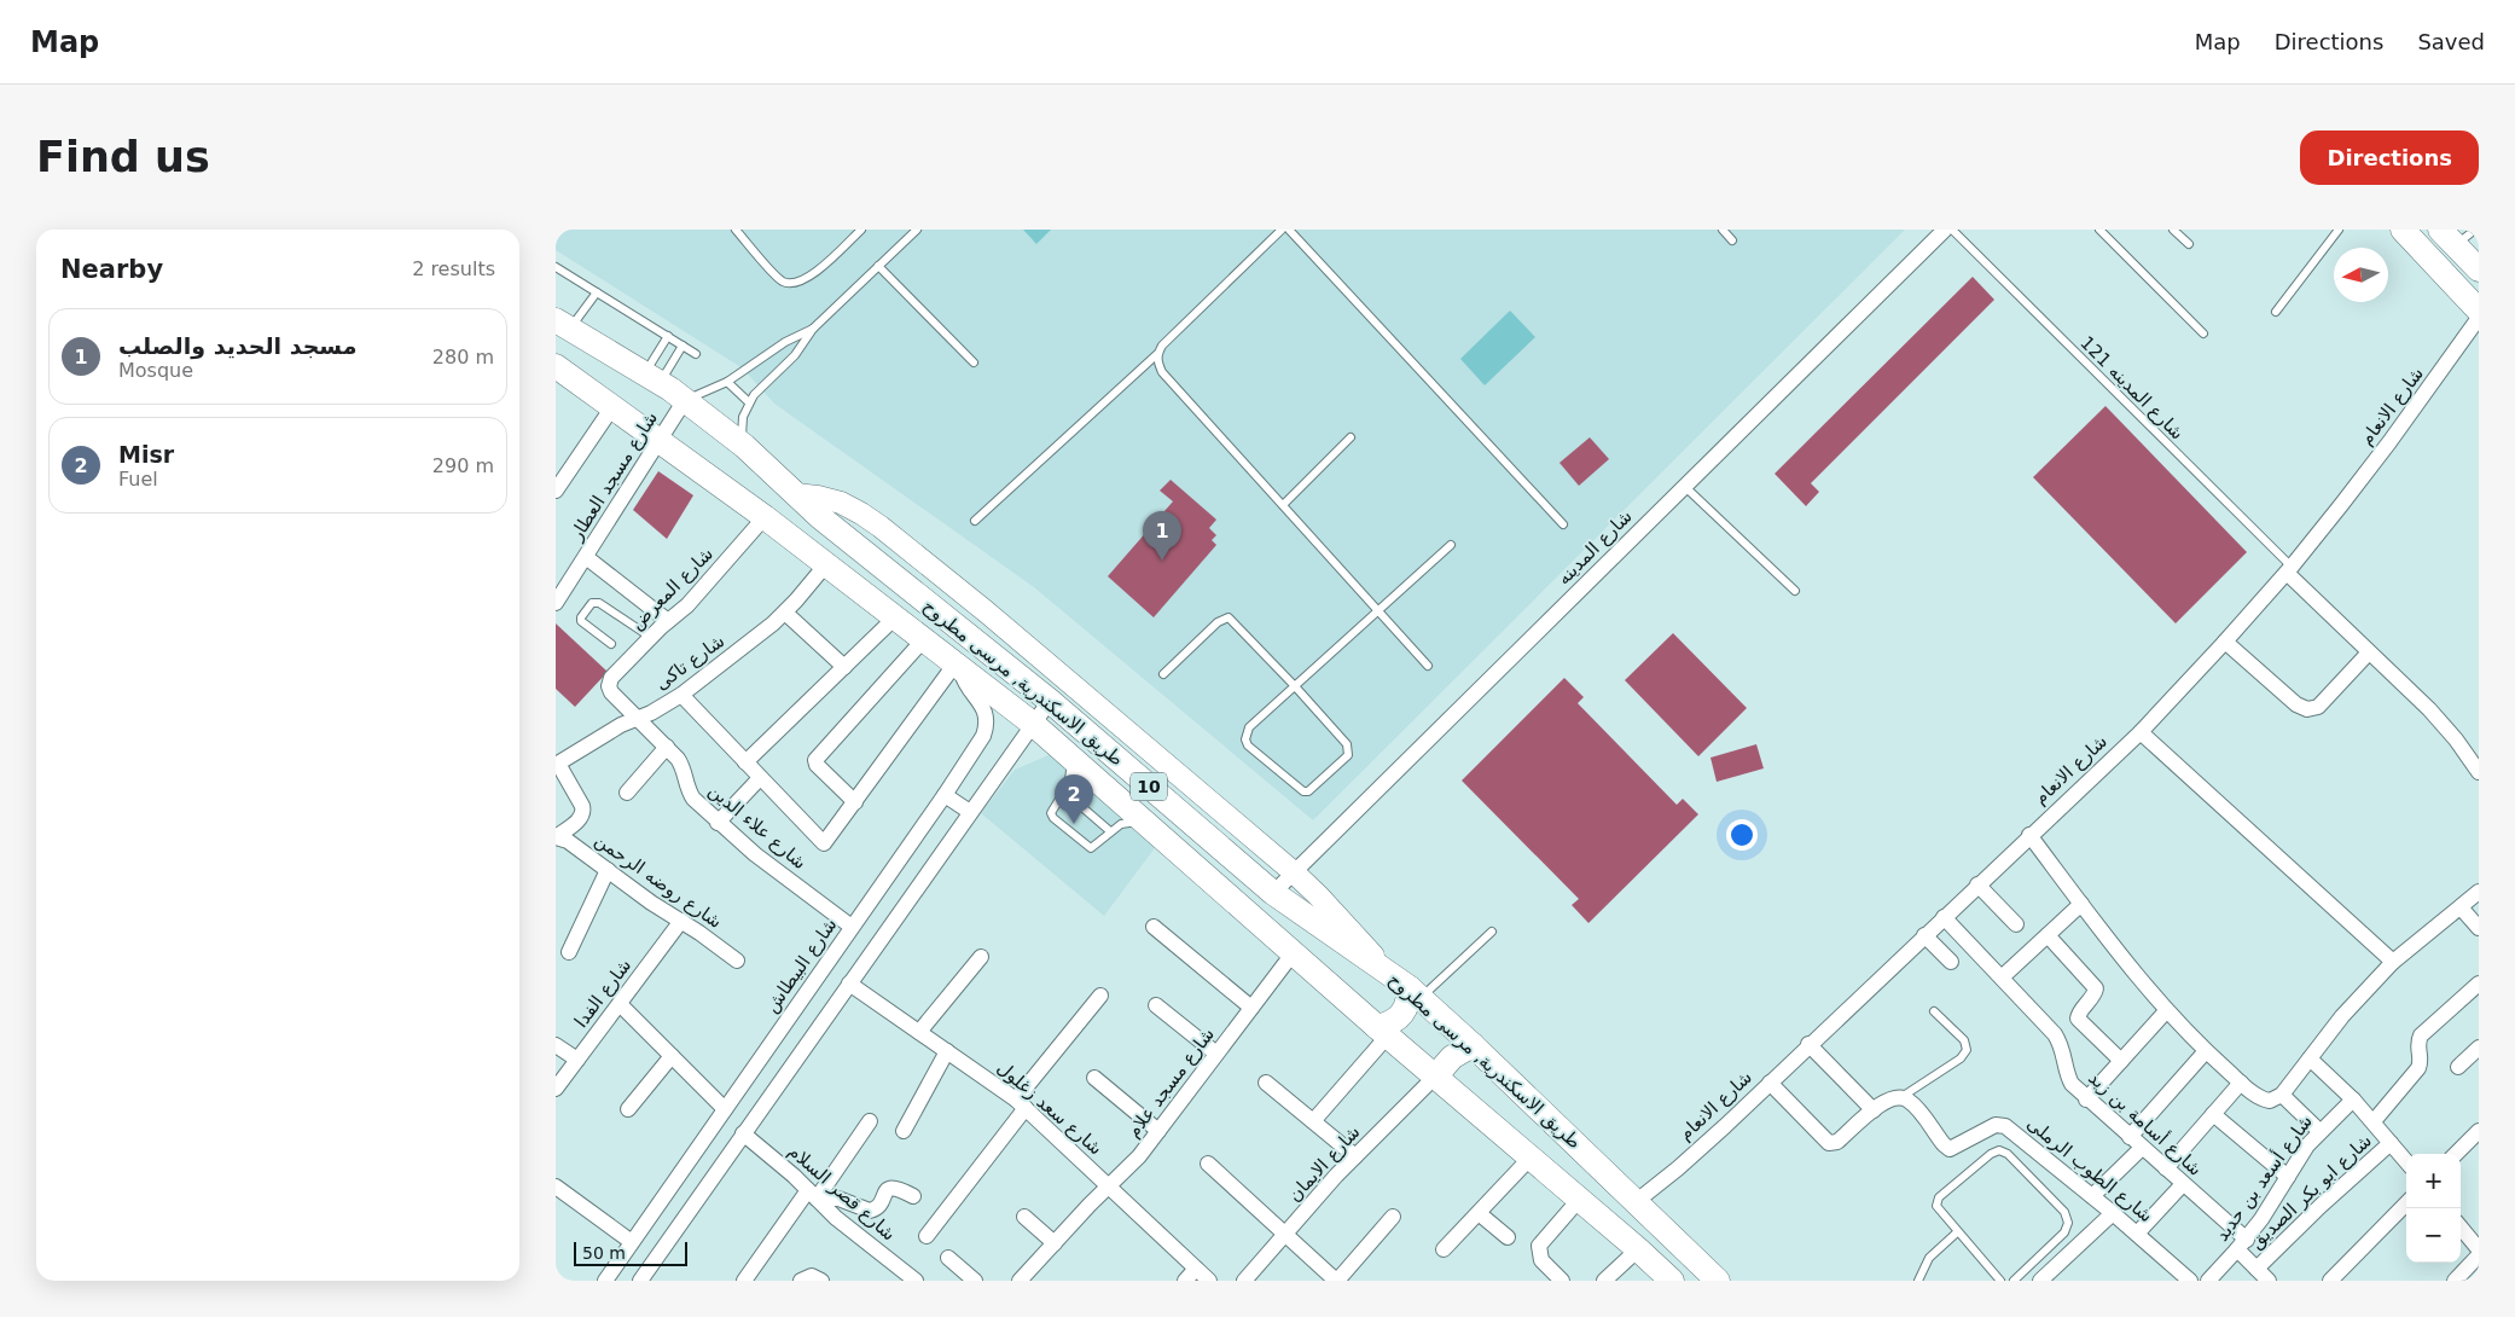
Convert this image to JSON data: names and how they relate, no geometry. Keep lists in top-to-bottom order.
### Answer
{
  "streets": {
    "main road": ["طريق الاسكندرية, مرسى مطروح", "10"],
    "street": [
      "شارع الانعام",
      "شارع مسجد العطار",
      "شارع المدينه",
      "شارع المعرض",
      "شارع تاكى",
      "شارع علاء الدين",
      "شارع روضه الرحمن",
      "شارع البيطاش",
      "شارع الفدا",
      "شارع مسجد علام",
      "شارع سعد زغلول",
      "شارع أسامة بن زيد",
      "شارع الايمان",
      "شارع الطوب الرملى",
      "شارع أسعد بن حديد",
      "شارع ابو بكر الصديق",
      "شارع قصر السلام"
    ],
    "lane": ["شارع المدينه 121"]
  },
  "crossings": [
    ["شارع المدينه 121", "شارع الانعام"],
    ["شارع الانعام", "طريق الاسكندرية, مرسى مطروح"],
    ["شارع الانعام", "شارع أسامة بن زيد"],
    ["شارع مسجد العطار", "طريق الاسكندرية, مرسى مطروح"],
    ["شارع المدينه", "طريق الاسكندرية, مرسى مطروح"],
    ["شارع المعرض", "طريق الاسكندرية, مرسى مطروح"],
    ["شارع المعرض", "شارع علاء الدين"],
    ["شارع تاكى", "طريق الاسكندرية, مرسى مطروح"],
    ["شارع تاكى", "شارع علاء الدين"],
    ["طريق الاسكندرية, مرسى مطروح", "شارع البيطاش"],
    ["طريق الاسكندرية, مرسى مطروح", "شارع مسجد علام"],
    ["طريق الاسكندرية, مرسى مطروح", "شارع الايمان"],
    ["شارع علاء الدين", "شارع البيطاش"],
    ["شارع روضه الرحمن", "شارع الفدا"],
    ["شارع مسجد علام", "شارع سعد زغلول"],
    ["شارع أسامة بن زيد", "شارع أسعد بن حديد"],
    ["شارع أسامة بن زيد", "شارع ابو بكر الصديق"]
  ],
  "scale_bar": "50 m",
  "north": "left",
  "page": {
    "header": "Map",
    "nav": ["Map", "Directions", "Saved"],
    "buttons": "Directions",
    "title": "Find us",
    "heading": ["Nearby", "2 results"],
    "list": [
      {
        "mark": "1",
        "name": "مسجد الحديد والصلب",
        "note": "Mosque",
        "value": "280 m"
      },
      {
        "mark": "2",
        "name": "Misr",
        "note": "Fuel",
        "value": "290 m"
      }
    ],
    "pins": ["1", "2"],
    "map_buttons": ["+", "−"],
    "scale": "50 m"
  }
}
